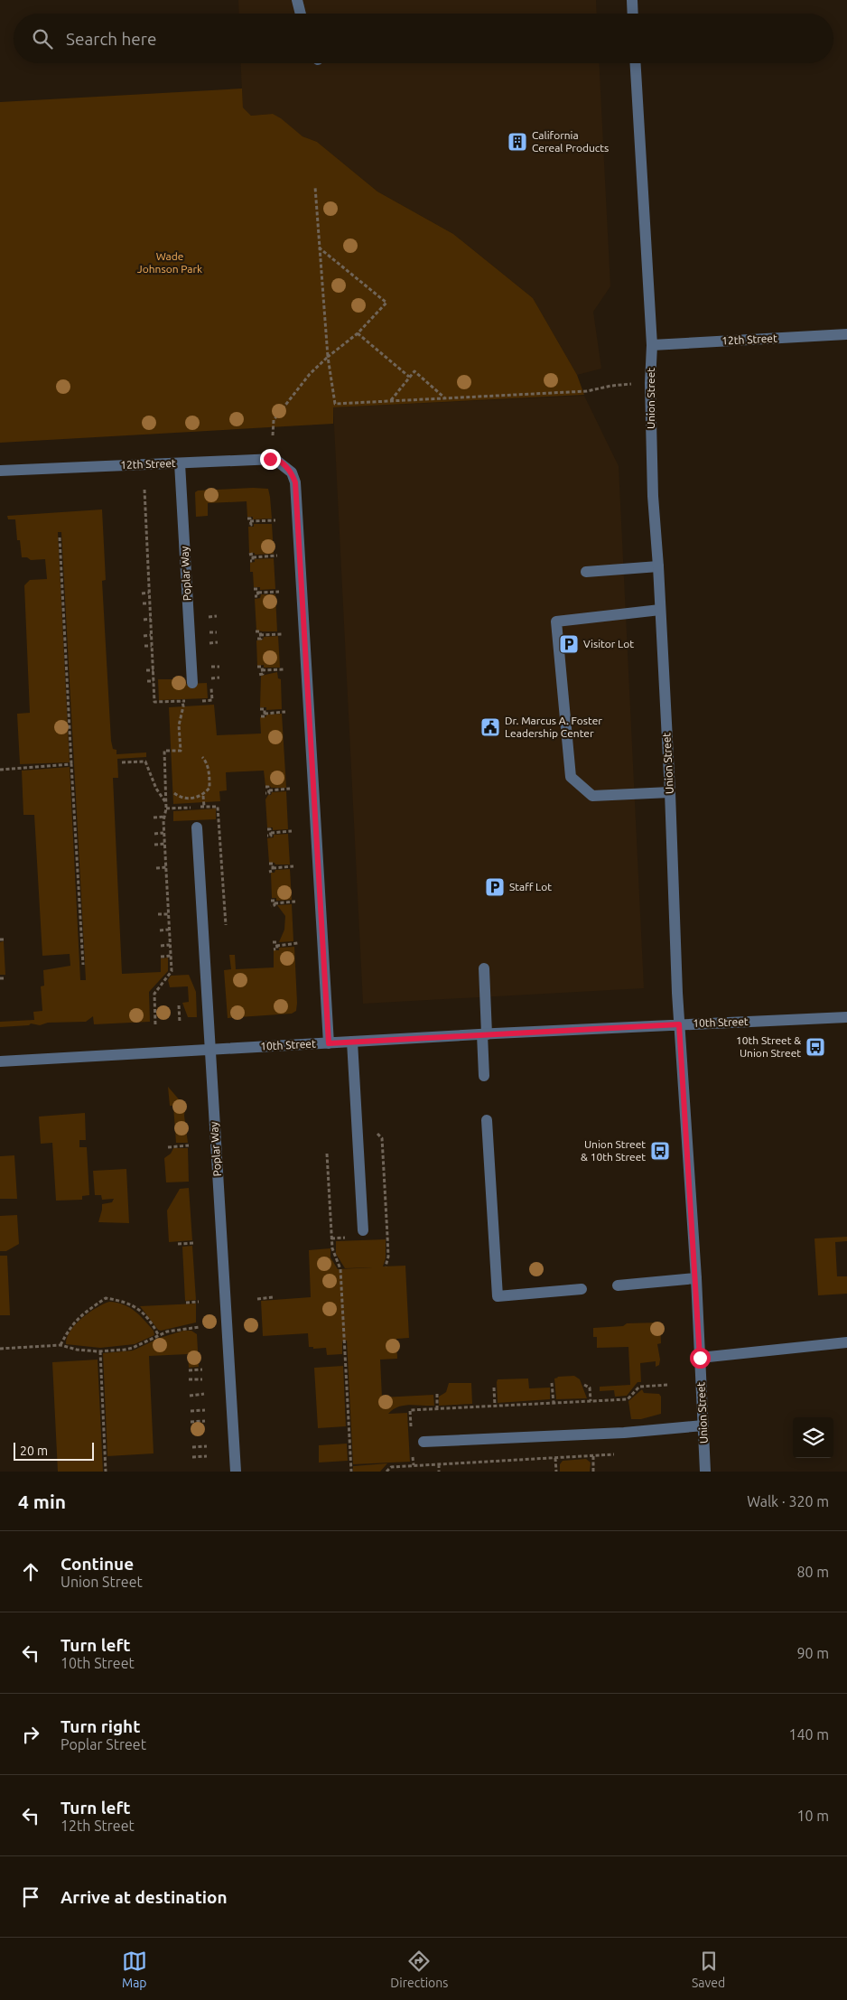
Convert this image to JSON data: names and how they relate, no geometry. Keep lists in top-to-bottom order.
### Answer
{
  "streets": {
    "street": [
      "12th Street",
      "Union Street",
      "Poplar Way",
      "10th Street"
    ]
  },
  "crossings": [
    ["12th Street", "Union Street"],
    ["12th Street", "Poplar Way"],
    ["12th Street", "10th Street"],
    ["Union Street", "10th Street"],
    ["Poplar Way", "10th Street"]
  ],
  "parks": ["Wade Johnson Park"],
  "places": {
    "building": ["California Cereal Products"],
    "parking": ["Visitor Lot", "Staff Lot"],
    "public building": ["Dr. Marcus A. Foster Leadership Center"],
    "bus stop": ["10th Street & Union Street", "Union Street & 10th Street"]
  },
  "scale_bar": "20 m",
  "page": {
    "search": "Search here",
    "scale": "20 m",
    "heading": ["4 min", "Walk · 320 m"],
    "list": [
      ["Continue", "Union Street", "80 m"],
      ["Turn left", "10th Street", "90 m"],
      ["Turn right", "Poplar Street", "140 m"],
      ["Turn left", "12th Street", "10 m"],
      "Arrive at destination"
    ],
    "nav": ["Map", "Directions", "Saved"]
  }
}
